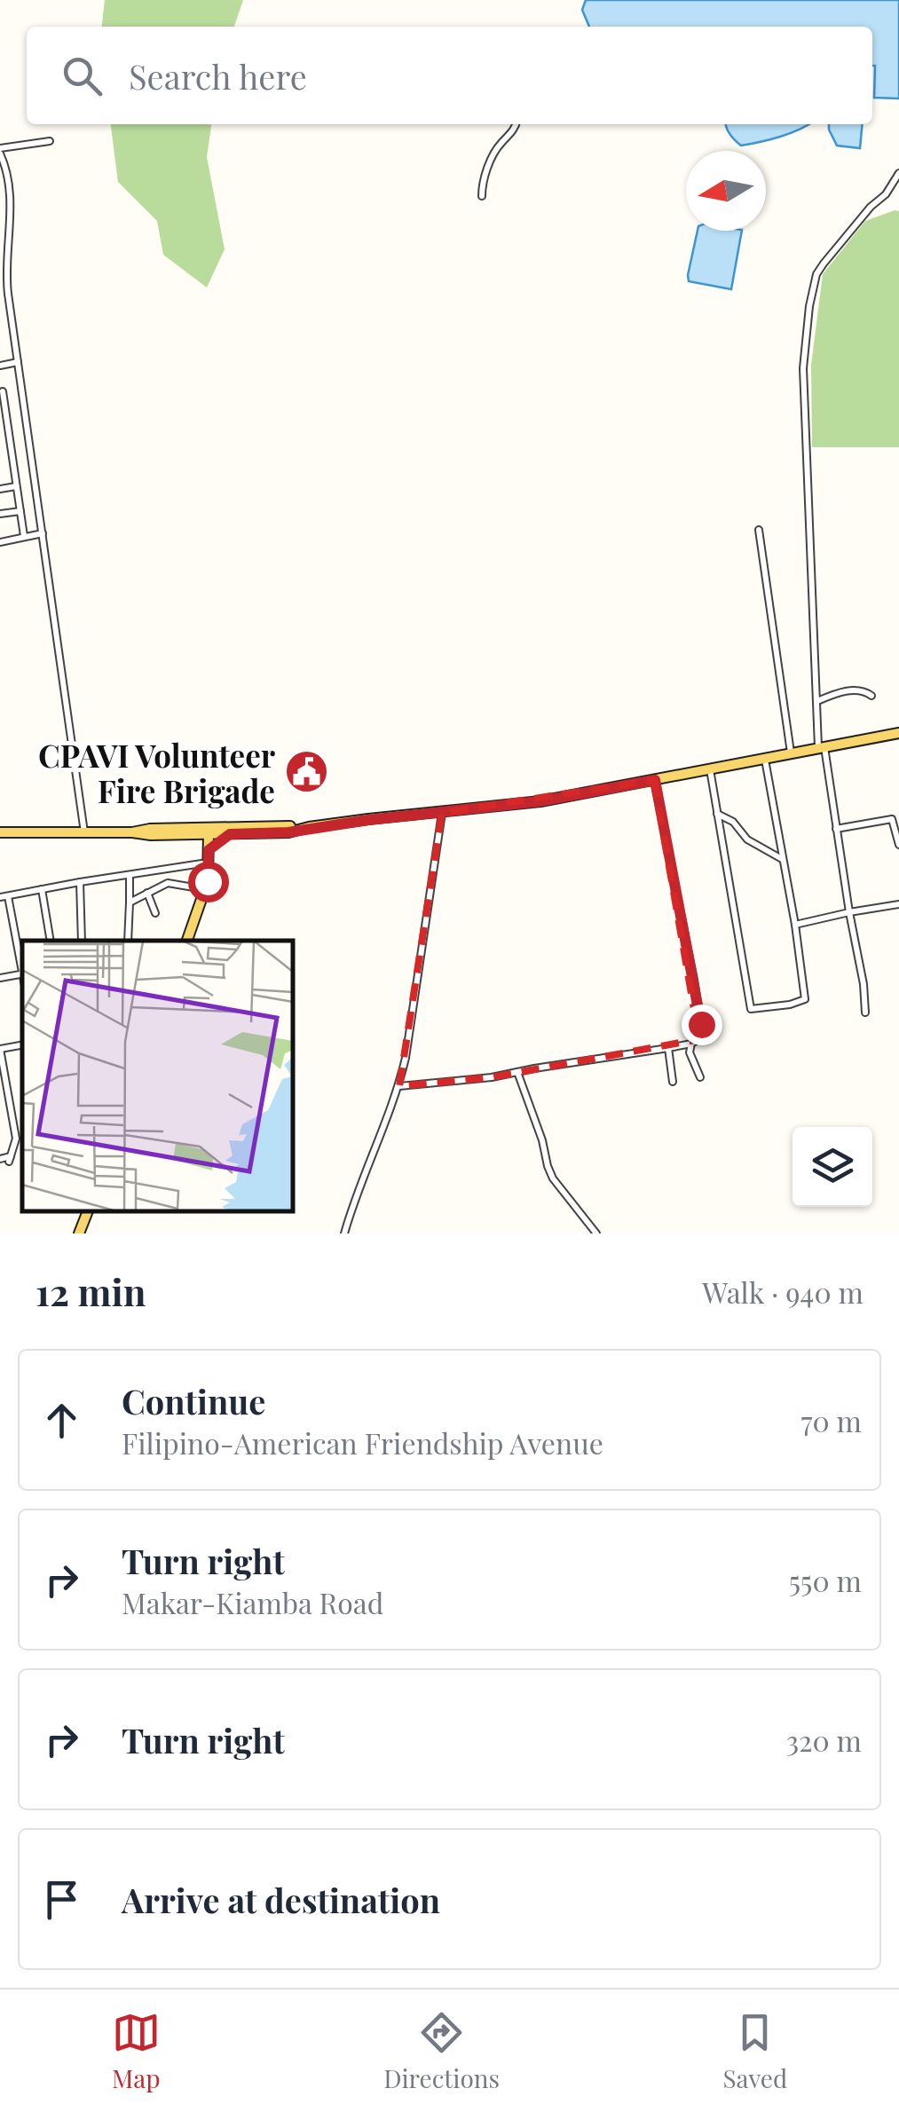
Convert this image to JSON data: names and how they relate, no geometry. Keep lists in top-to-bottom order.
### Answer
{
  "places": {
    "public building": ["CPAVI Volunteer Fire Brigade"]
  },
  "north": "left",
  "page": {
    "search": "Search here",
    "heading": ["12 min", "Walk · 940 m"],
    "list": [
      ["Continue", "Filipino-American Friendship Avenue", "70 m"],
      ["Turn right", "Makar-Kiamba Road", "550 m"],
      ["Turn right", "320 m"],
      "Arrive at destination"
    ],
    "nav": ["Map", "Directions", "Saved"]
  }
}
